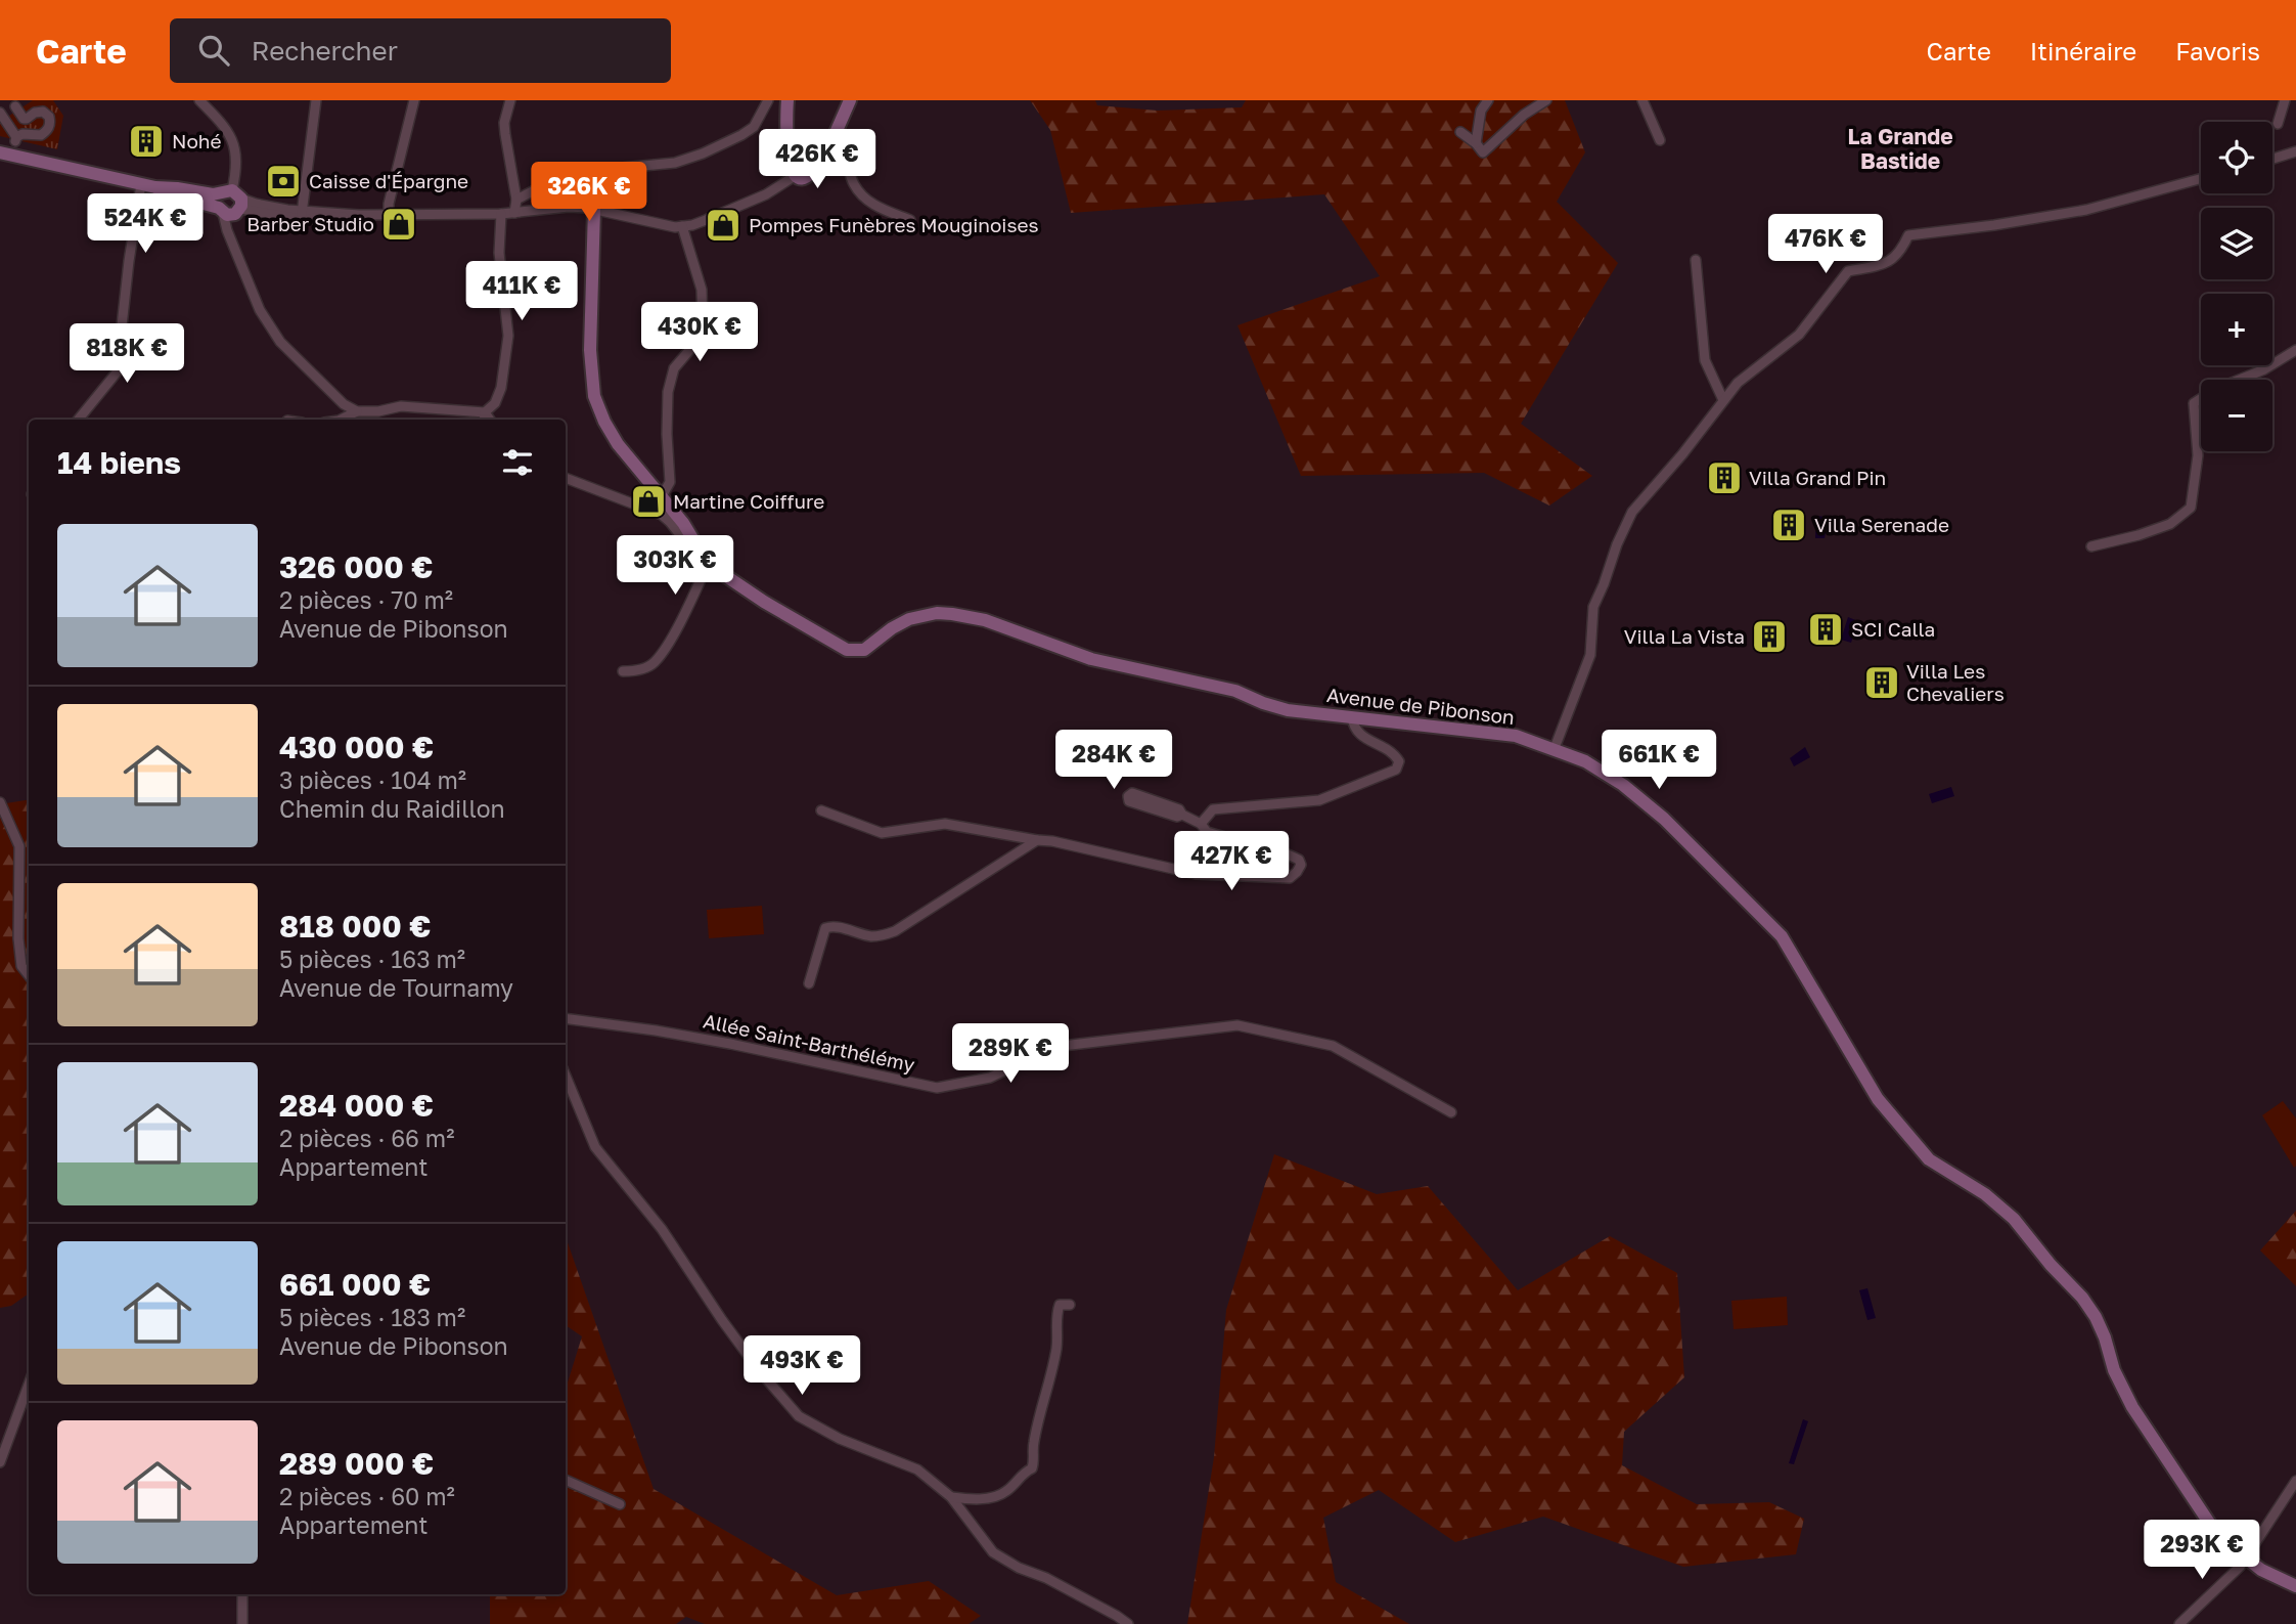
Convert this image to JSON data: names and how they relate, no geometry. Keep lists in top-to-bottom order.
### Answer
{
  "streets": {
    "street": ["Avenue de Pibonson", "Allée Saint-Barthélémy"]
  },
  "districts": ["La Grande Bastide"],
  "places": {
    "building": [
      "Nohé",
      "Villa Grand Pin",
      "Villa Serenade",
      "SCI Calla",
      "Villa La Vista",
      "Villa Les Chevaliers"
    ],
    "bank": ["Caisse d'Épargne"],
    "shop": ["Barber Studio", "Pompes Funèbres Mouginoises", "Martine Coiffure"]
  },
  "page": {
    "header": "Carte",
    "search": "Rechercher",
    "nav": ["Carte", "Itinéraire", "Favoris"],
    "map_buttons": ["+", "−"],
    "price": [
      "426K €",
      "326K €",
      "524K €",
      "476K €",
      "411K €",
      "430K €",
      "818K €",
      "303K €",
      "284K €",
      "661K €",
      "427K €",
      "289K €",
      "493K €",
      "293K €"
    ],
    "heading": "14 biens",
    "list": [
      {
        "name": "326 000 €",
        "note": "2 pièces · 70 m² · Avenue de Pibonson"
      },
      {
        "name": "430 000 €",
        "note": "3 pièces · 104 m² · Chemin du Raidillon"
      },
      {
        "name": "818 000 €",
        "note": "5 pièces · 163 m² · Avenue de Tournamy"
      },
      {
        "name": "284 000 €",
        "note": "2 pièces · 66 m² · Appartement"
      },
      {
        "name": "661 000 €",
        "note": "5 pièces · 183 m² · Avenue de Pibonson"
      },
      {
        "name": "289 000 €",
        "note": "2 pièces · 60 m² · Appartement"
      }
    ]
  }
}
